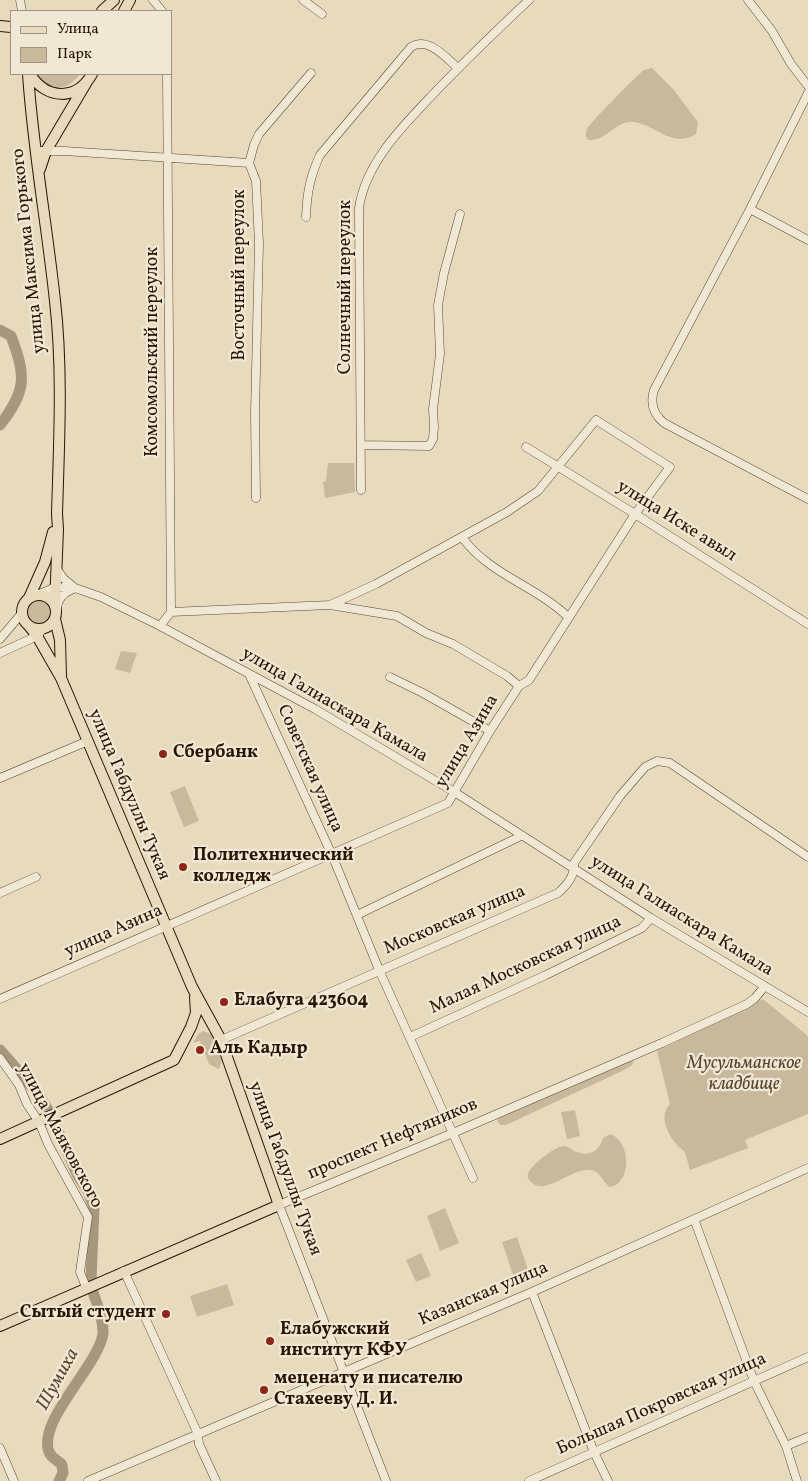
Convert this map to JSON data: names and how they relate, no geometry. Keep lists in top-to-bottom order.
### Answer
{
  "streets": {
    "main road": ["улица Максима Горького", "улица Габдуллы Тукая", "проспект Нефтяников"],
    "street": [
      "Восточный переулок",
      "Солнечный переулок",
      "Комсомольский переулок",
      "улица Иске авыл",
      "улица Галиаскара Камала",
      "улица Азина",
      "Советская улица",
      "Московская улица",
      "Малая Московская улица",
      "улица Маяковского",
      "Казанская улица",
      "Большая Покровская улица"
    ]
  },
  "crossings": [
    ["улица Максима Горького", "улица Галиаскара Камала"],
    ["улица Максима Горького", "улица Габдуллы Тукая"],
    ["улица Иске авыл", "улица Азина"],
    ["улица Галиаскара Камала", "улица Азина"],
    ["улица Галиаскара Камала", "Советская улица"],
    ["улица Галиаскара Камала", "улица Габдуллы Тукая"],
    ["улица Галиаскара Камала", "Московская улица"],
    ["улица Галиаскара Камала", "Малая Московская улица"],
    ["улица Галиаскара Камала", "проспект Нефтяников"],
    ["улица Азина", "Советская улица"],
    ["улица Азина", "улица Габдуллы Тукая"],
    ["Советская улица", "Московская улица"],
    ["Советская улица", "Малая Московская улица"],
    ["Советская улица", "проспект Нефтяников"],
    ["улица Габдуллы Тукая", "Московская улица"],
    ["улица Габдуллы Тукая", "проспект Нефтяников"],
    ["улица Габдуллы Тукая", "Казанская улица"],
    ["улица Маяковского", "проспект Нефтяников"]
  ],
  "water": ["Шумиха"],
  "parks": ["Мусульманское кладбище"],
  "places": [
    "Сбербанк",
    "Политехнический колледж",
    "Елабуга 423604",
    "Аль Кадыр",
    "Сытый студент",
    "Елабужский институт КФУ",
    "меценату и писателю Стахееву Д. И."
  ],
  "legend": ["Улица", "Парк"]
}
